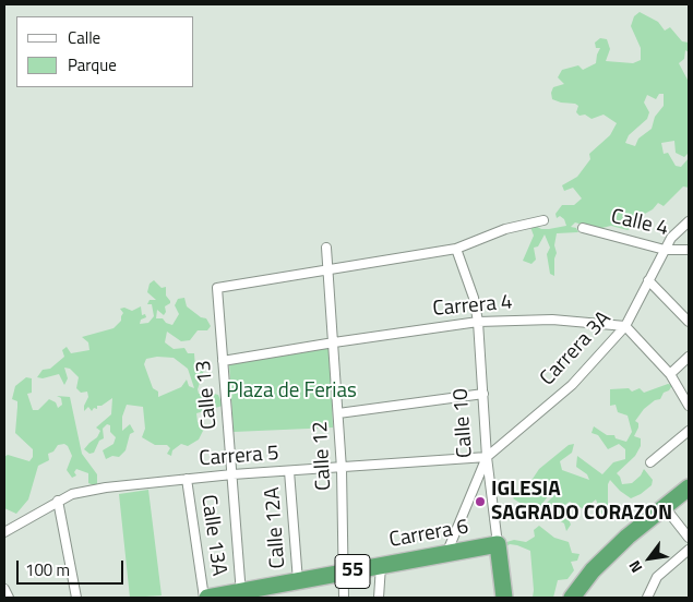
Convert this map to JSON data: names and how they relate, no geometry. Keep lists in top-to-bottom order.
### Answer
{
  "streets": {
    "highway": ["Calle 10", "Carrera 6", "55"],
    "street": [
      "Calle 4",
      "Carrera 4",
      "Carrera 3A",
      "Calle 13",
      "Calle 12",
      "Carrera 5",
      "Calle 12A",
      "Calle 13A"
    ]
  },
  "crossings": [
    ["Calle 4", "Carrera 3A"],
    ["Carrera 4", "Carrera 3A"],
    ["Carrera 4", "Calle 13"],
    ["Carrera 4", "Calle 10"],
    ["Carrera 4", "Calle 12"],
    ["Carrera 3A", "Calle 10"],
    ["Carrera 3A", "Carrera 5"],
    ["Calle 13", "Calle 12"],
    ["Calle 13", "Carrera 5"],
    ["Calle 13", "Carrera 6"],
    ["Calle 10", "Carrera 5"],
    ["Calle 10", "Carrera 6"],
    ["Calle 12", "Carrera 5"],
    ["Calle 12", "Carrera 6"],
    ["Carrera 5", "Calle 12A"],
    ["Carrera 5", "Calle 13A"],
    ["Calle 12A", "Carrera 6"],
    ["Carrera 6", "Calle 13A"]
  ],
  "parks": ["Plaza de Ferias"],
  "places": ["IGLESIA SAGRADO CORAZON"],
  "legend": ["Calle", "Parque"],
  "scale_bar": "100 m",
  "north": "bottom left"
}
